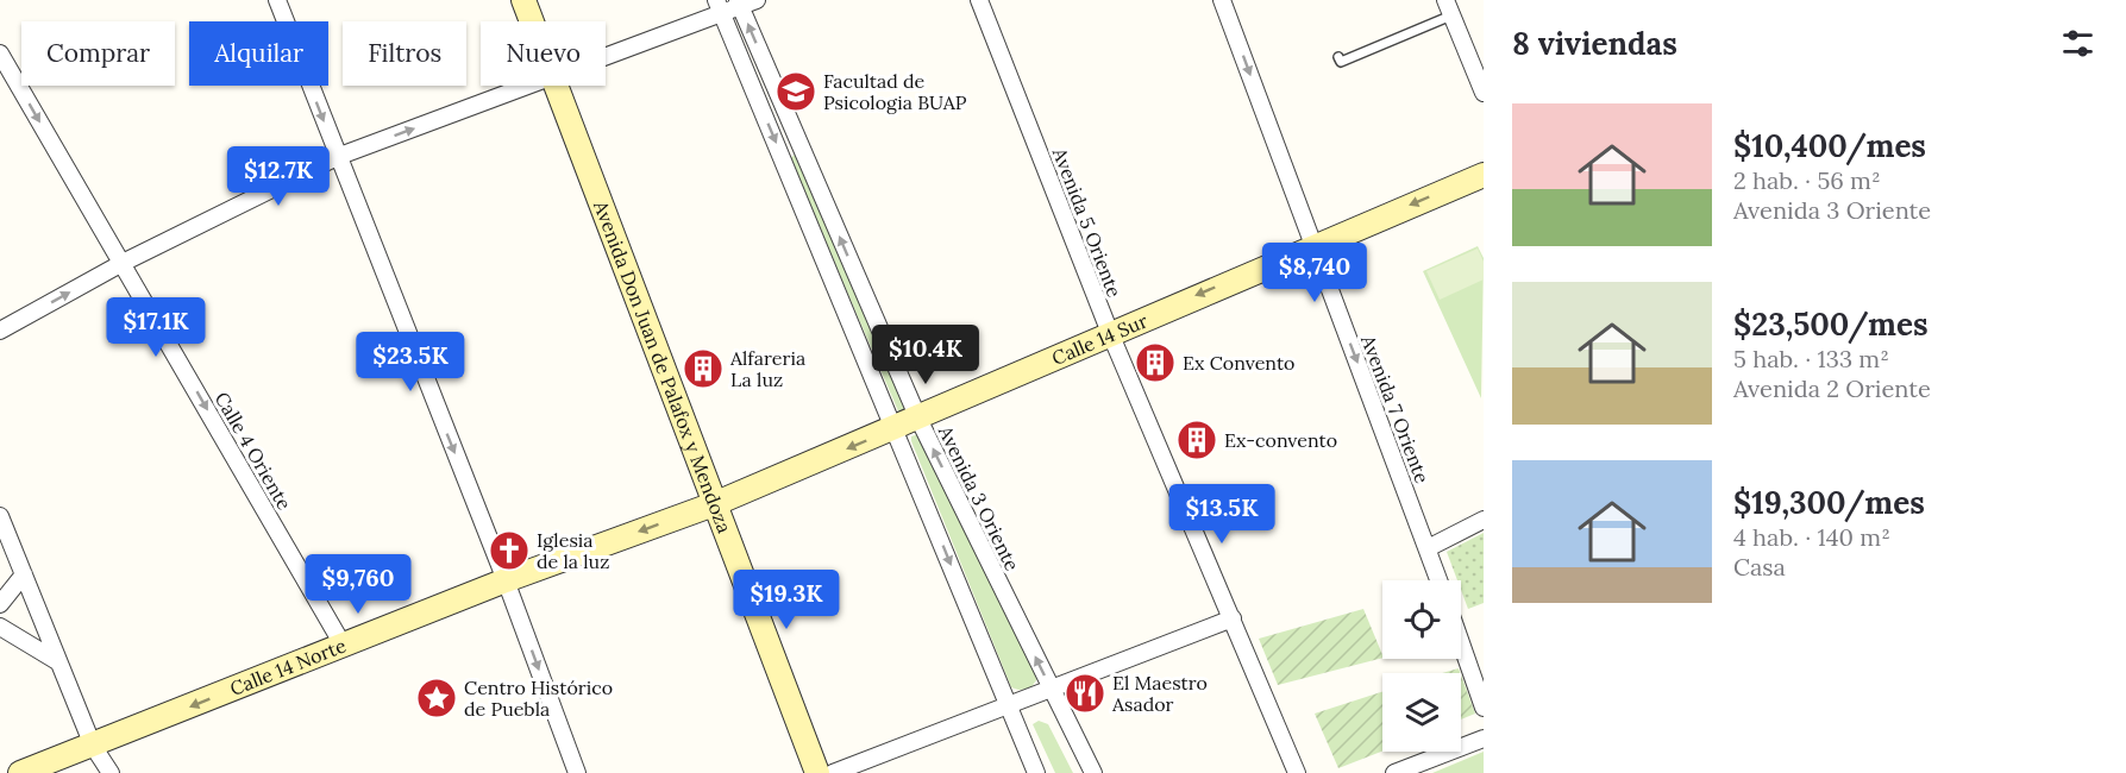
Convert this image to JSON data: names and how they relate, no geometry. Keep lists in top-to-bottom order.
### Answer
{
  "streets": {
    "main road": ["Calle 14 Sur", "Avenida Don Juan de Palafox y Mendoza", "Calle 14 Norte"],
    "street": [
      "Avenida 5 Oriente",
      "Avenida 7 Oriente",
      "Calle 4 Oriente",
      "Avenida 3 Oriente"
    ]
  },
  "crossings": [
    ["Avenida 5 Oriente", "Calle 14 Sur"],
    ["Calle 14 Sur", "Avenida Don Juan de Palafox y Mendoza"],
    ["Calle 14 Sur", "Avenida 7 Oriente"],
    ["Calle 14 Sur", "Avenida 3 Oriente"],
    ["Calle 14 Sur", "Calle 14 Norte"],
    ["Avenida Don Juan de Palafox y Mendoza", "Calle 14 Norte"],
    ["Calle 4 Oriente", "Calle 14 Norte"]
  ],
  "one_way": [
    "Calle 14 Sur",
    "Avenida 7 Oriente",
    "Calle 4 Oriente",
    "Calle 14 Norte"
  ],
  "places": {
    "school or university": ["Facultad de Psicologia BUAP"],
    "building": ["Ex Convento", "Alfareria La luz", "Ex-convento"],
    "church": ["Iglesia de la luz"],
    "restaurant": ["El Maestro Asador"],
    "place": ["Centro Histórico de Puebla"]
  },
  "page": {
    "heading": "8 viviendas",
    "chip": [
      "Comprar",
      "Alquilar",
      "Filtros",
      "Nuevo"
    ],
    "list": [
      {
        "name": "$10,400/mes",
        "note": "2 hab. · 56 m² · Avenida 3 Oriente"
      },
      {
        "name": "$23,500/mes",
        "note": "5 hab. · 133 m² · Avenida 2 Oriente"
      },
      {
        "name": "$19,300/mes",
        "note": "4 hab. · 140 m² · Casa"
      }
    ],
    "price": [
      "$12.7K",
      "$8,740",
      "$17.1K",
      "$10.4K",
      "$23.5K",
      "$13.5K",
      "$9,760",
      "$19.3K"
    ]
  }
}
